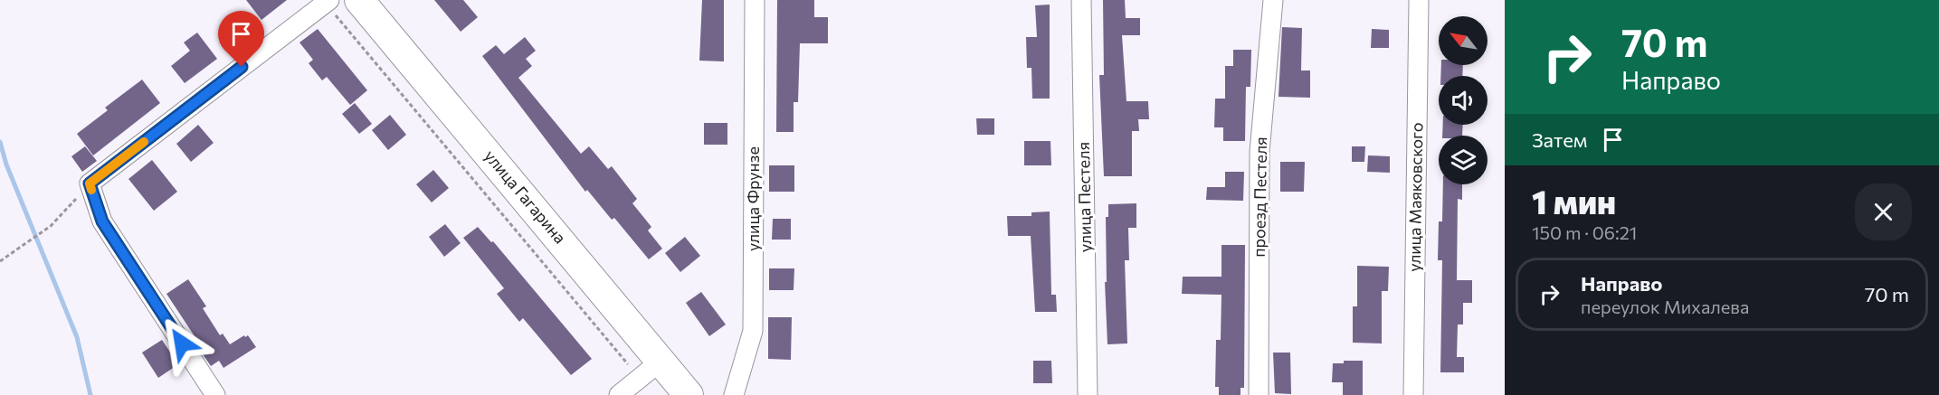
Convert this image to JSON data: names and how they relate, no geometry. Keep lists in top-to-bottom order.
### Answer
{
  "streets": {
    "main road": ["улица Гагарина"],
    "street": [
      "улица Пестеля",
      "проезд Пестеля",
      "улица Маяковского",
      "улица Фрунзе"
    ]
  },
  "north": "top left",
  "page": {
    "turn": ["70 m", "Направо"],
    "then": "Затем",
    "heading": ["1 мин", "150 m · 06:21"],
    "list": [
      {
        "name": "Направо",
        "note": "переулок Михалева",
        "value": "70 m"
      }
    ]
  }
}
